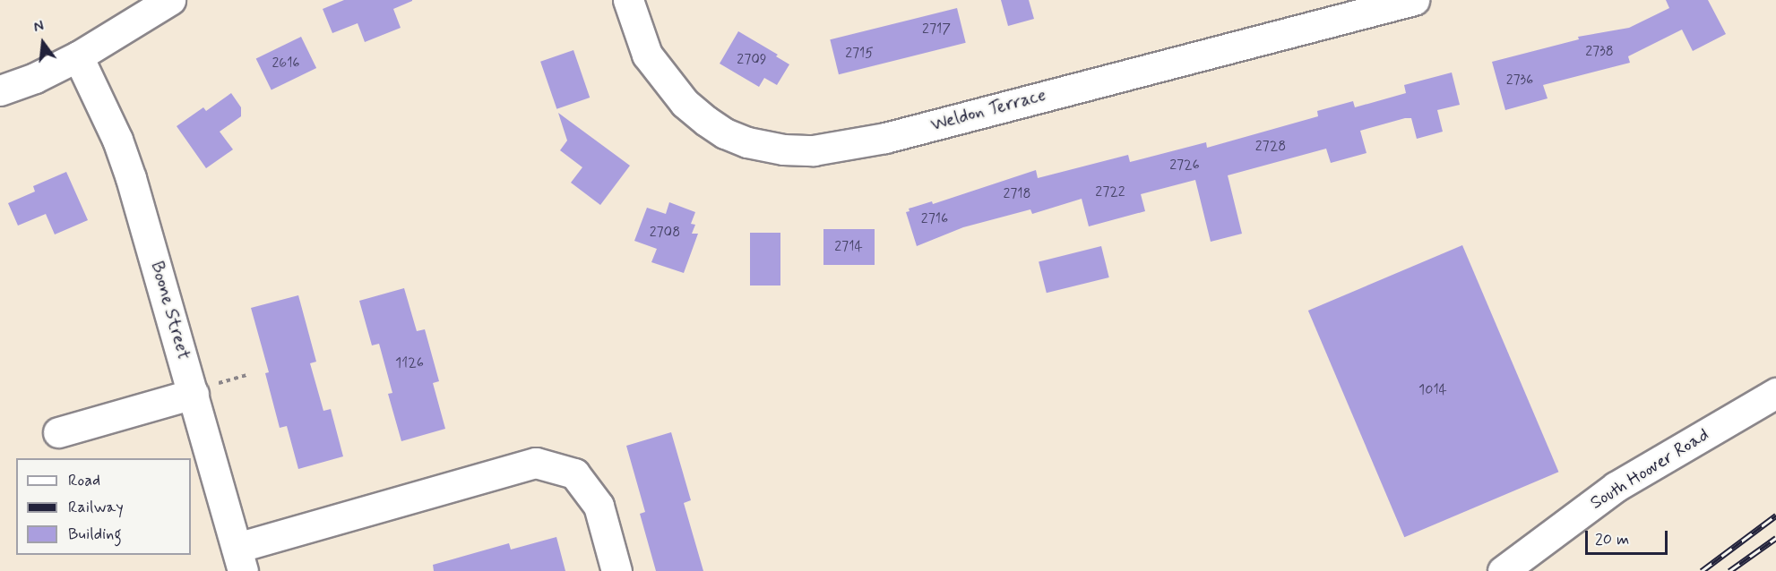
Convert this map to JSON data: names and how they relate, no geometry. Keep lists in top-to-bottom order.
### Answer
{
  "streets": {
    "street": ["Weldon Terrace", "Boone Street", "South Hoover Road"]
  },
  "house_numbers": [
    "2717",
    "2738",
    "2715",
    "2709",
    "2616",
    "2736",
    "2728",
    "2726",
    "2722",
    "2718",
    "2716",
    "2708",
    "2714",
    "1126",
    "1014"
  ],
  "legend": ["Road", "Railway", "Building"],
  "scale_bar": "20 m",
  "north": "top"
}
